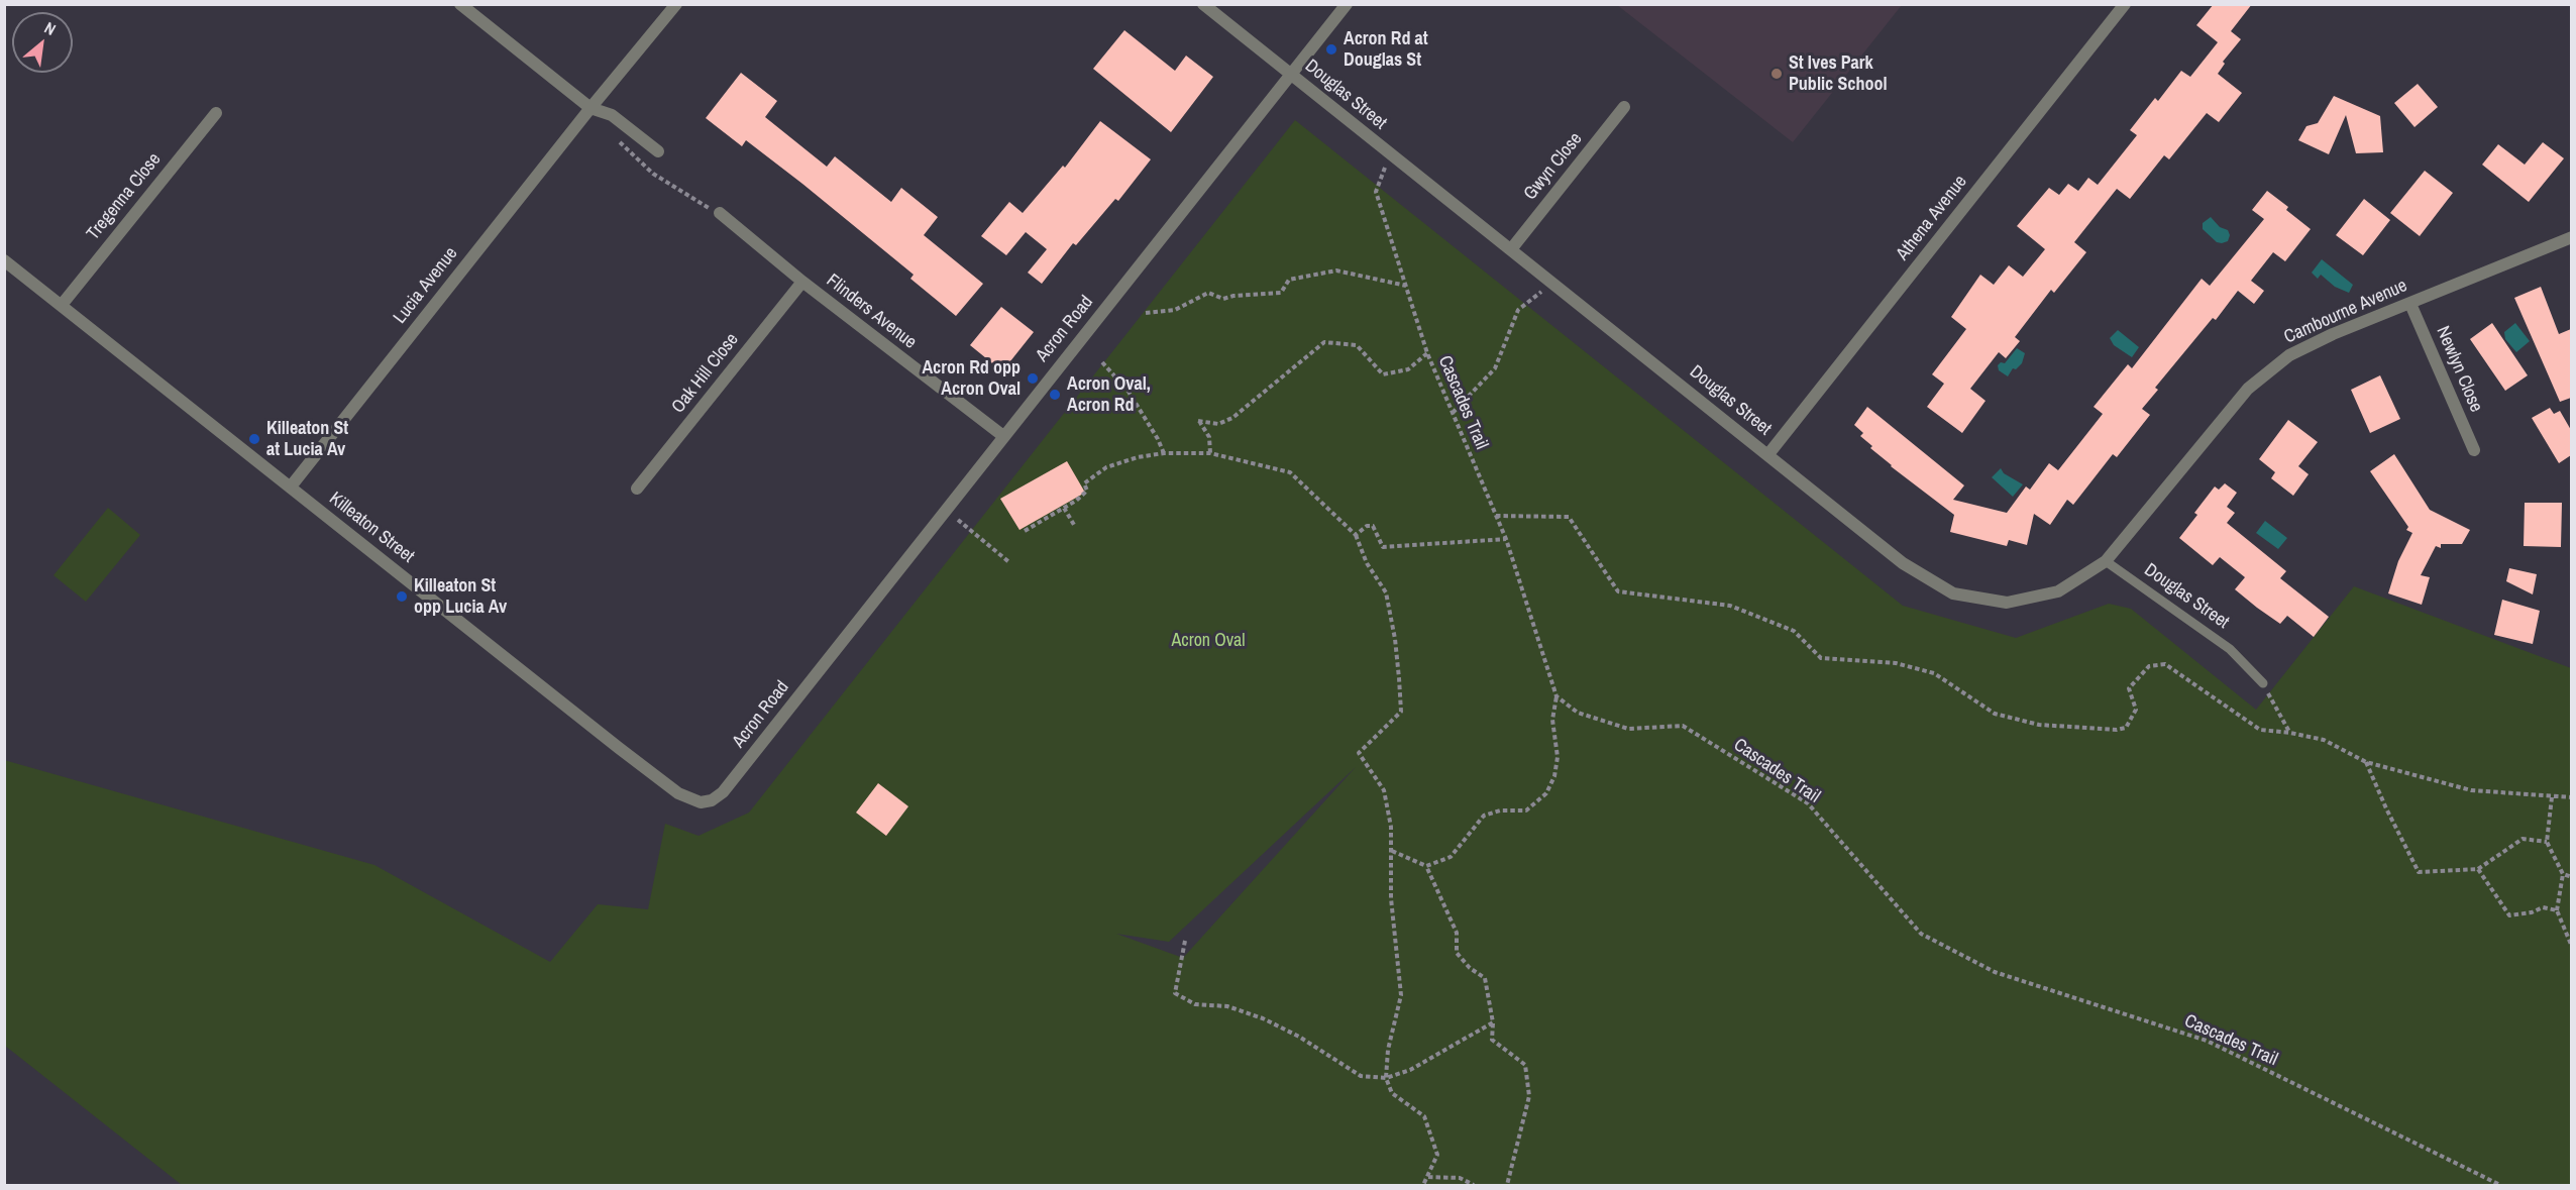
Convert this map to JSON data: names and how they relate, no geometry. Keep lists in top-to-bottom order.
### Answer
{
  "streets": {
    "street": [
      "Douglas Street",
      "Gwyn Close",
      "Tregenna Close",
      "Athena Avenue",
      "Lucia Avenue",
      "Flinders Avenue",
      "Cambourne Avenue",
      "Acron Road",
      "Newlyn Close",
      "Oak Hill Close",
      "Killeaton Street"
    ],
    "path": ["Cascades Trail"]
  },
  "crossings": [
    ["Douglas Street", "Gwyn Close"],
    ["Douglas Street", "Athena Avenue"],
    ["Douglas Street", "Cambourne Avenue"],
    ["Douglas Street", "Acron Road"],
    ["Douglas Street", "Cascades Trail"],
    ["Tregenna Close", "Killeaton Street"],
    ["Lucia Avenue", "Killeaton Street"],
    ["Flinders Avenue", "Acron Road"],
    ["Flinders Avenue", "Oak Hill Close"],
    ["Cambourne Avenue", "Newlyn Close"],
    ["Acron Road", "Killeaton Street"]
  ],
  "parks": ["Acron Oval"],
  "places": [
    "Acron Rd at Douglas St",
    "St Ives Park Public School",
    "Acron Rd opp Acron Oval",
    "Acron Oval, Acron Rd",
    "Killeaton St at Lucia Av",
    "Killeaton St opp Lucia Av"
  ],
  "north": "top right"
}
